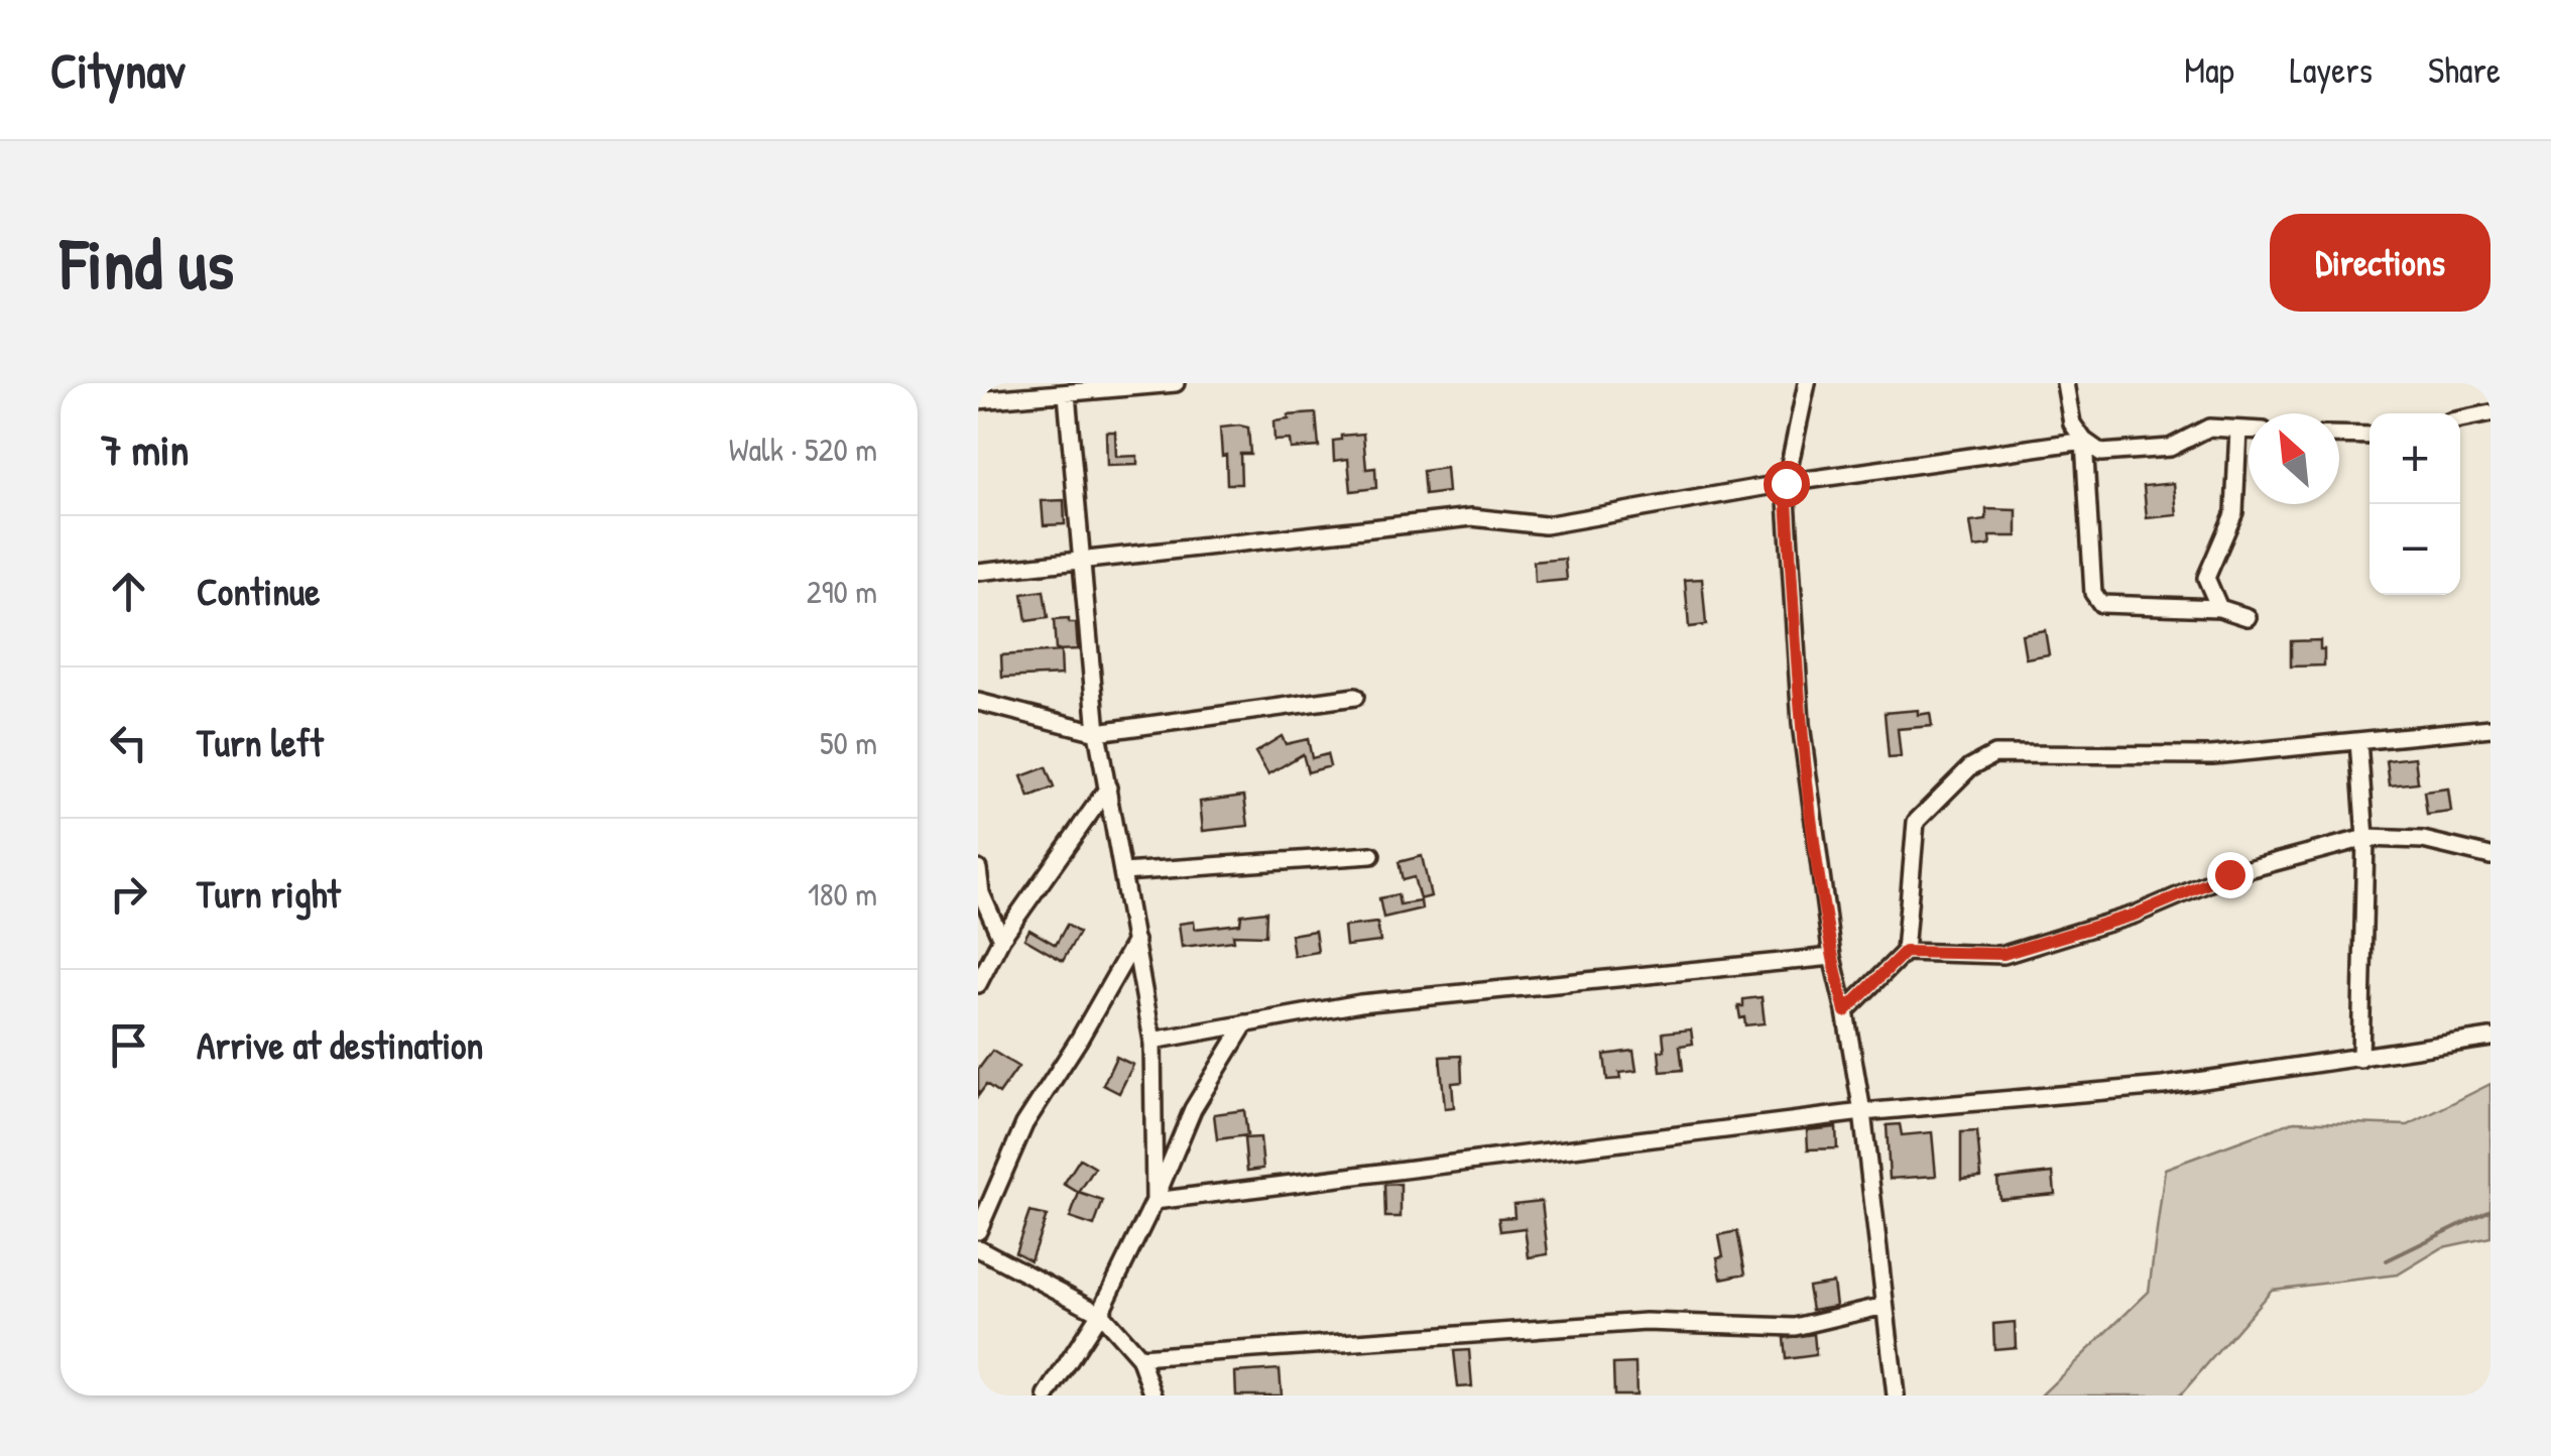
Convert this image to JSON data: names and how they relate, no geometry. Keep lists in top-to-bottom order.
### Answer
{
  "north": "top left",
  "page": {
    "header": "Citynav",
    "nav": ["Map", "Layers", "Share"],
    "buttons": "Directions",
    "title": "Find us",
    "heading": ["7 min", "Walk · 520 m"],
    "map_buttons": ["+", "−"],
    "list": [
      ["Continue", "290 m"],
      ["Turn left", "50 m"],
      ["Turn right", "180 m"],
      "Arrive at destination"
    ]
  }
}
